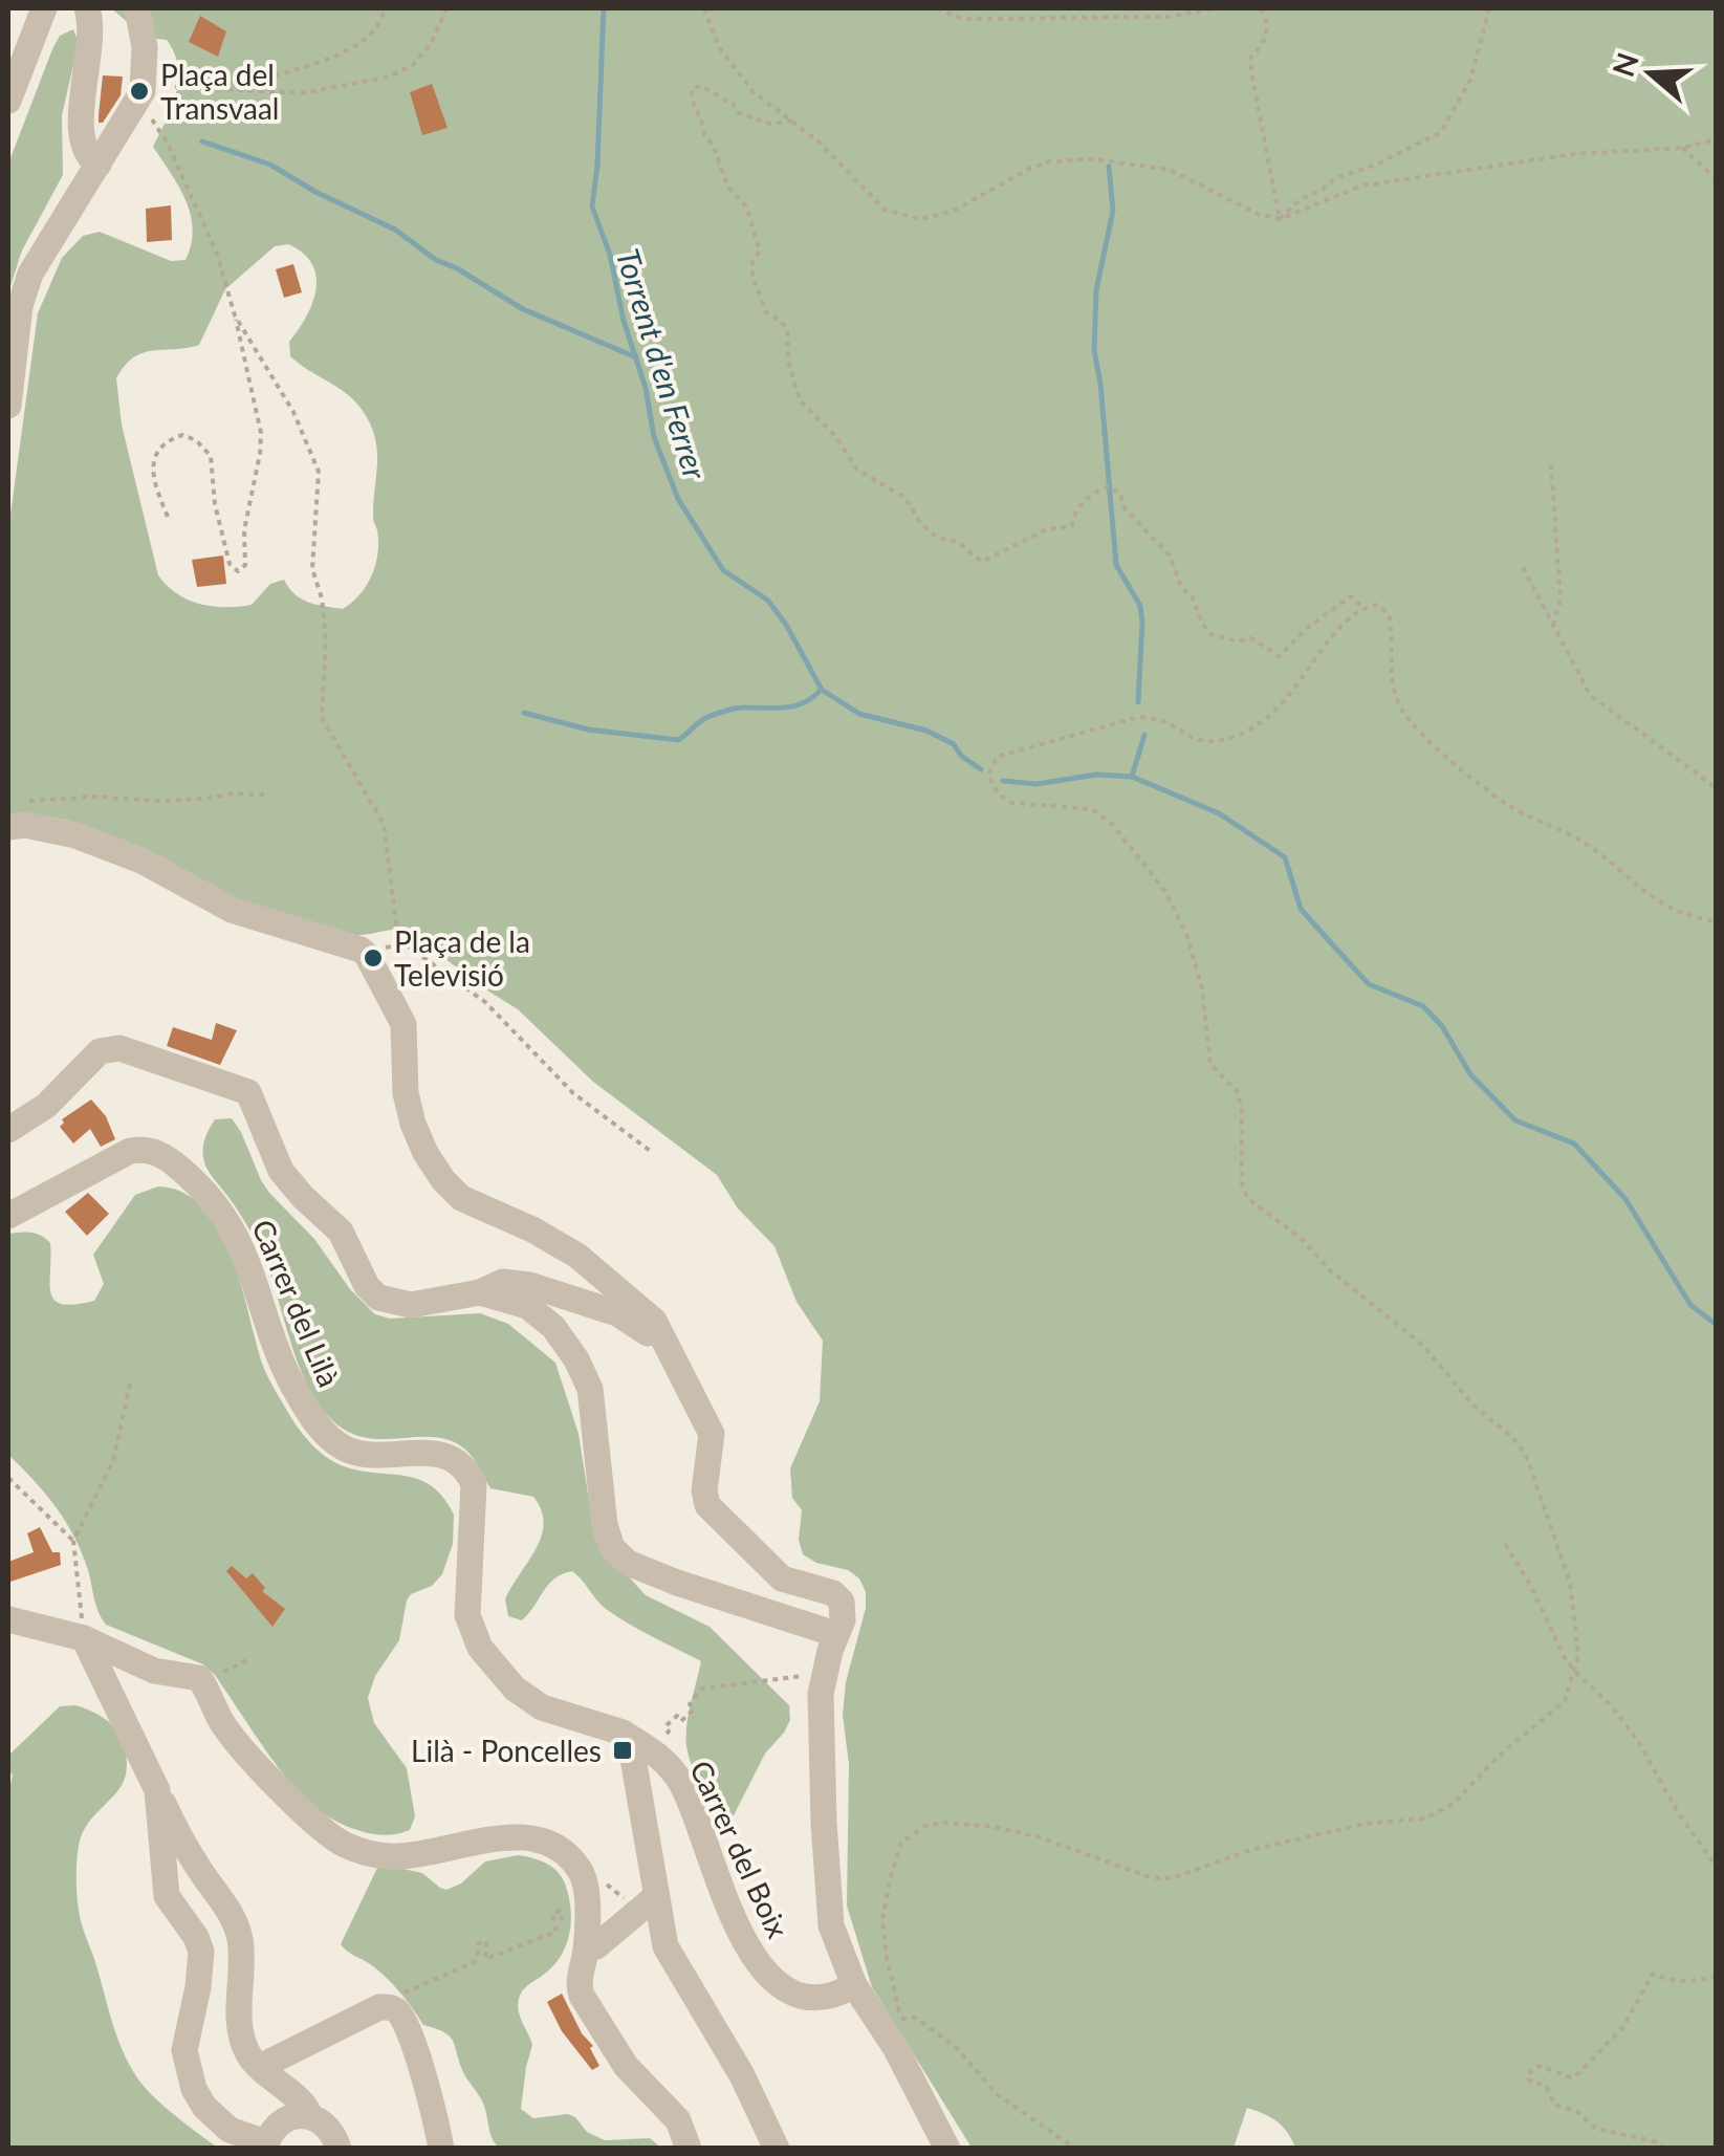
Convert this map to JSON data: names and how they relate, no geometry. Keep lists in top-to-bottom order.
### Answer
{
  "streets": {
    "street": ["Carrer del Lilà", "Carrer del Boix"]
  },
  "crossings": [
    ["Carrer del Lilà", "Carrer del Boix"]
  ],
  "water": ["Torrent d'en Ferrer"],
  "places": {
    "other": ["Plaça del Transvaal", "Plaça de la Televisió"],
    "transit": ["Lilà - Poncelles"]
  },
  "north": "left"
}
